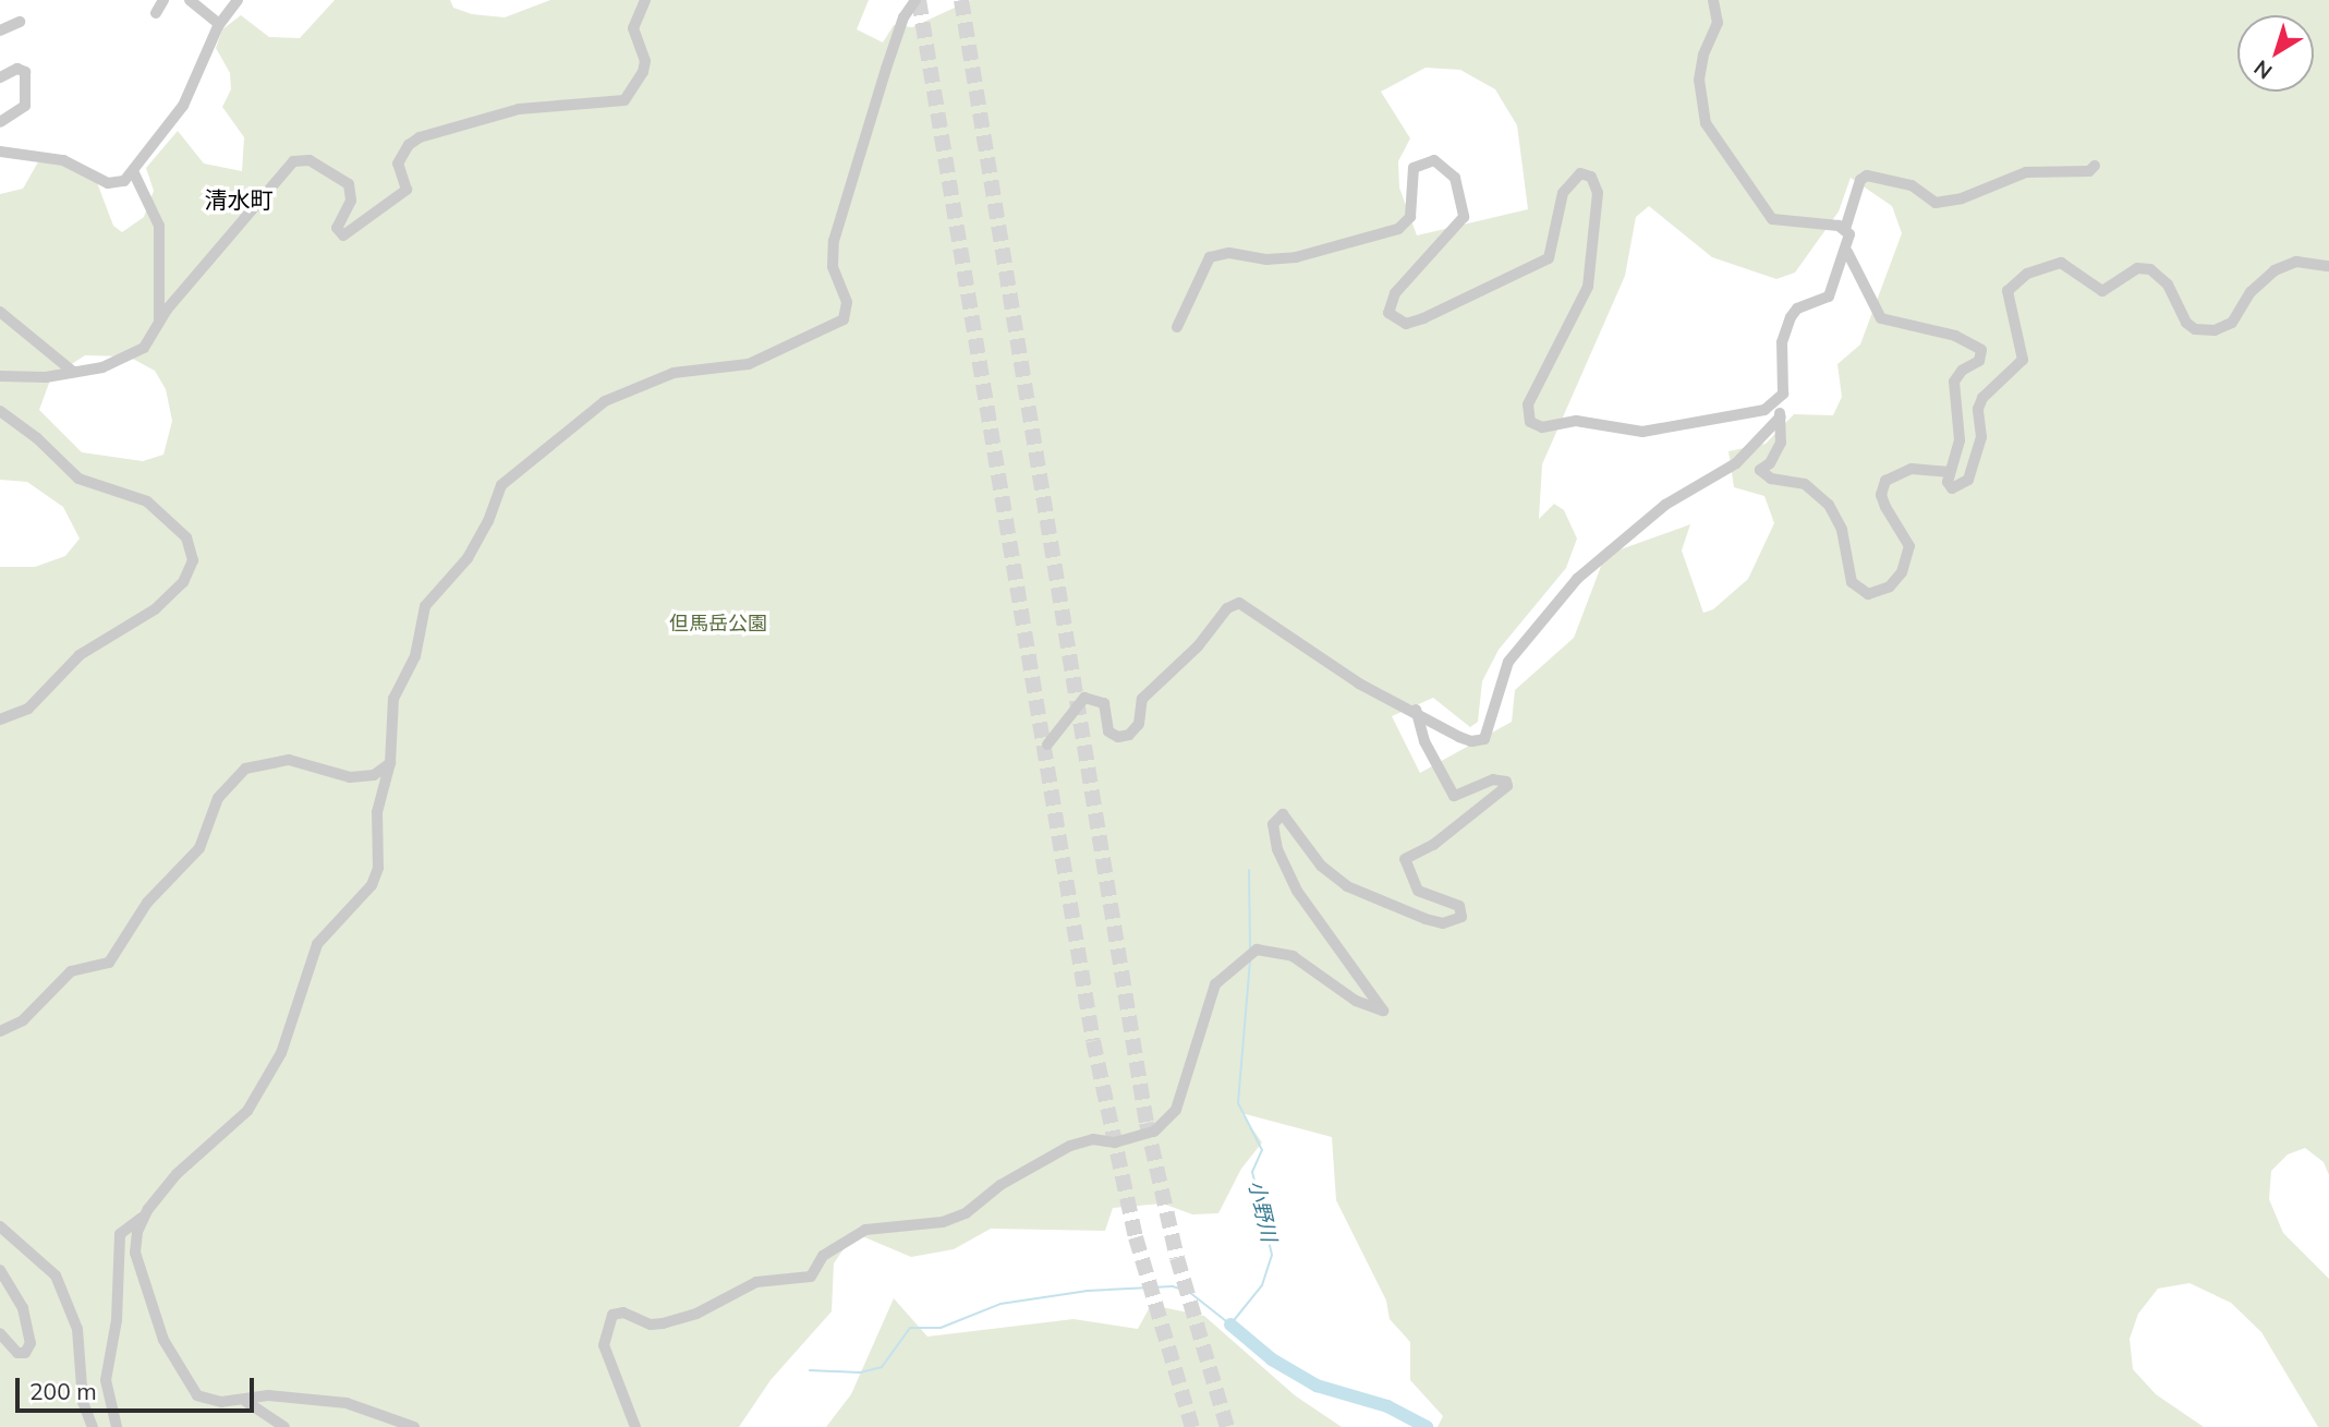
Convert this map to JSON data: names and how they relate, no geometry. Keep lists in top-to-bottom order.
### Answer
{
  "districts": ["清水町"],
  "water": ["小野川"],
  "parks": ["但馬岳公園"],
  "scale_bar": "200 m",
  "north": "bottom left"
}
